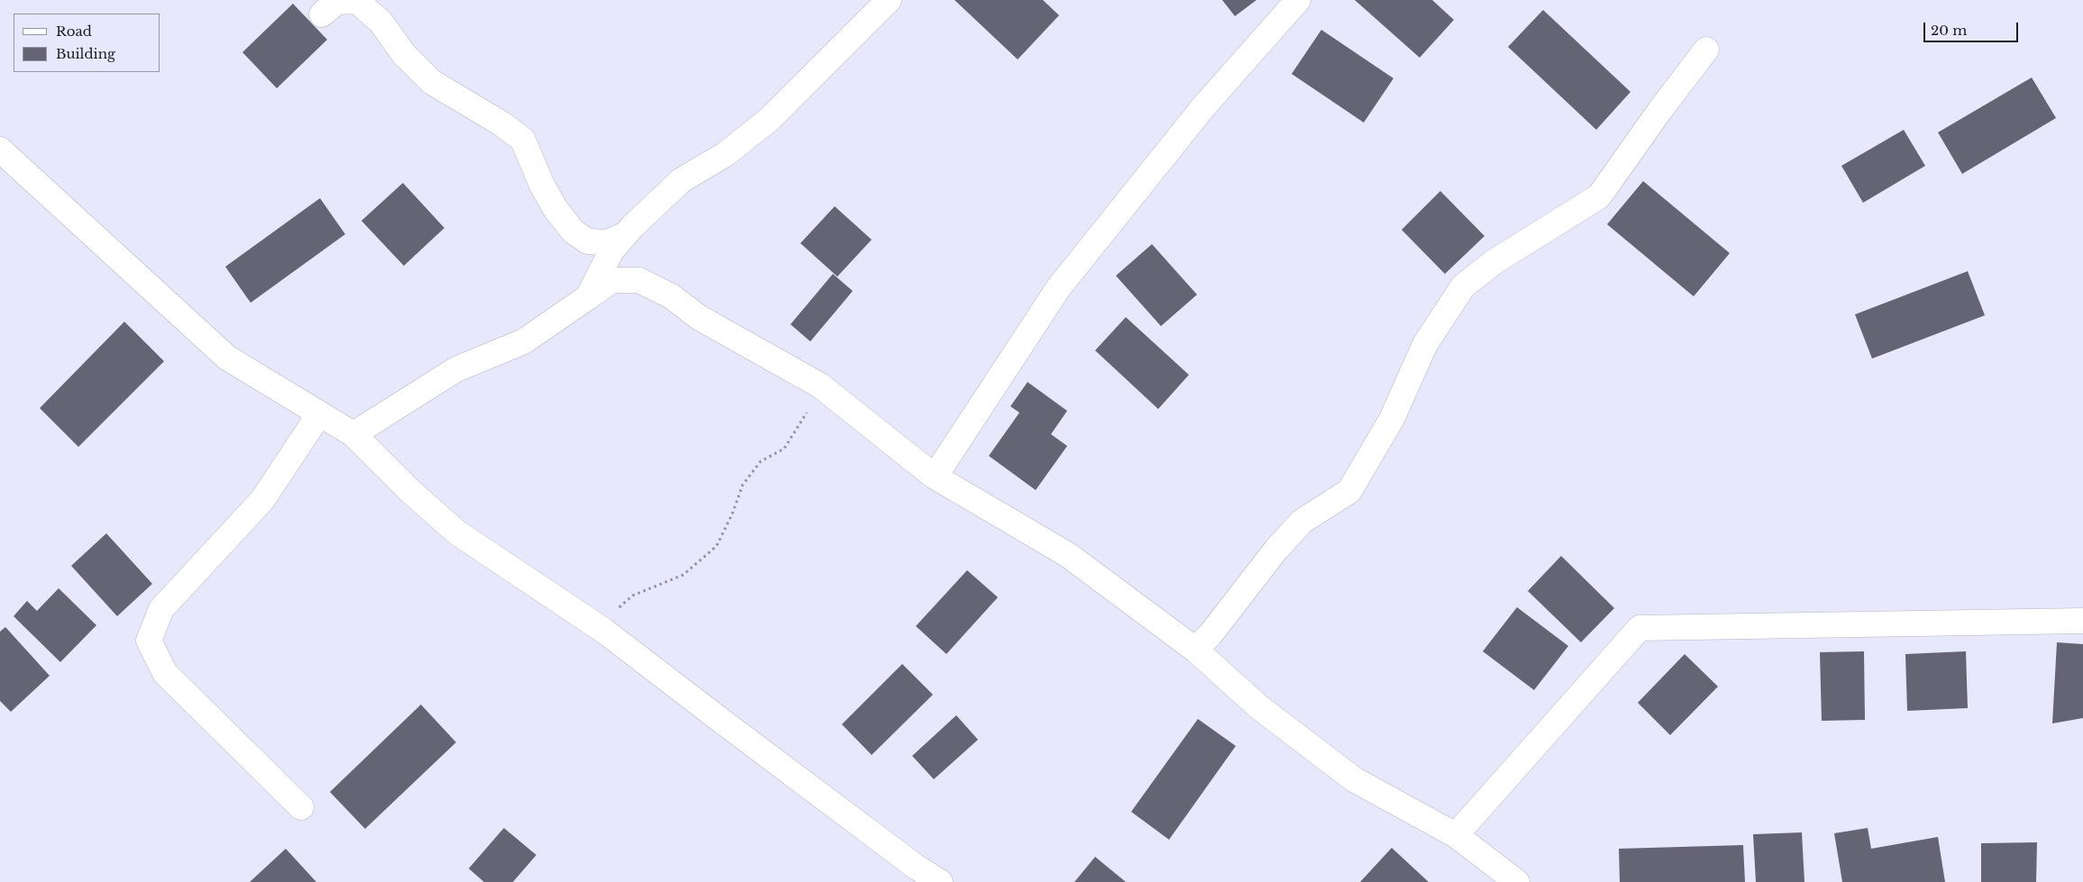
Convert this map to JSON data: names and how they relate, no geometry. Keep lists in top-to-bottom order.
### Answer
{
  "legend": ["Road", "Building"],
  "scale_bar": "20 m"
}
